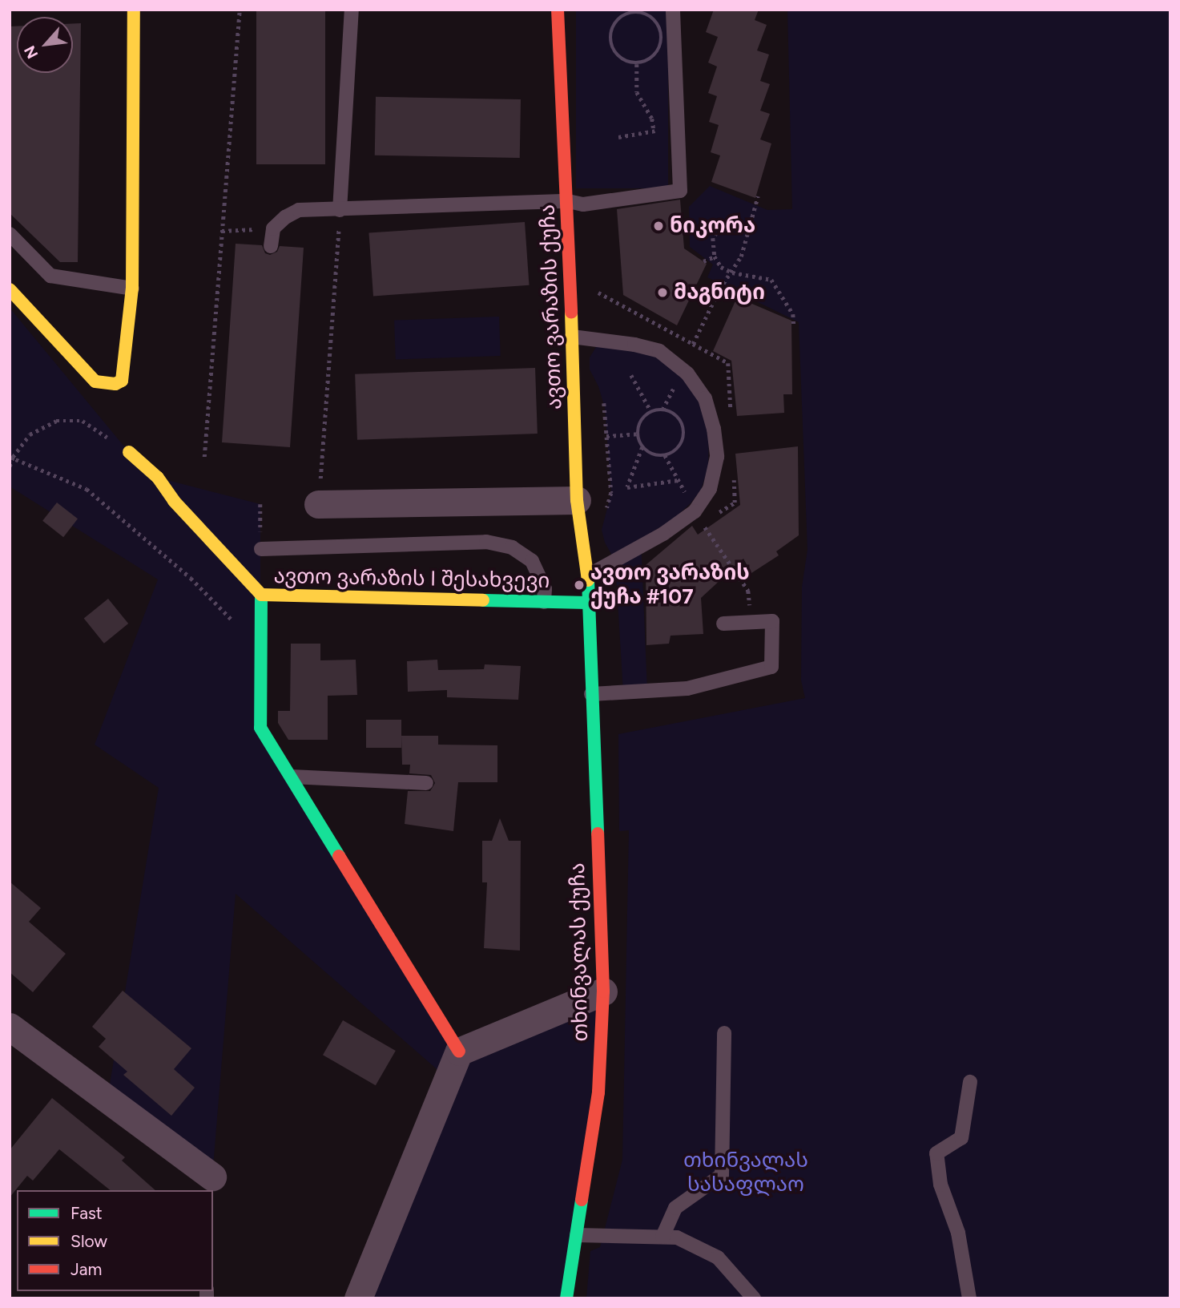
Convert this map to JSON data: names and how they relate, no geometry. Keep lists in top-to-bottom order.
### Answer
{
  "streets": {
    "street": ["ავთო ვარაზის ქუჩა", "ავთო ვარაზის I შესახვევი", "თხინვალას ქუჩა"]
  },
  "crossings": [
    ["ავთო ვარაზის ქუჩა", "ავთო ვარაზის I შესახვევი"],
    ["ავთო ვარაზის ქუჩა", "თხინვალას ქუჩა"],
    ["ავთო ვარაზის I შესახვევი", "თხინვალას ქუჩა"]
  ],
  "parks": ["თხინვალას სასაფლაო"],
  "places": ["ნიკორა", "მაგნიტი", "ავთო ვარაზის ქუჩა #107"],
  "legend": ["Fast", "Slow", "Jam"],
  "north": "bottom left"
}
